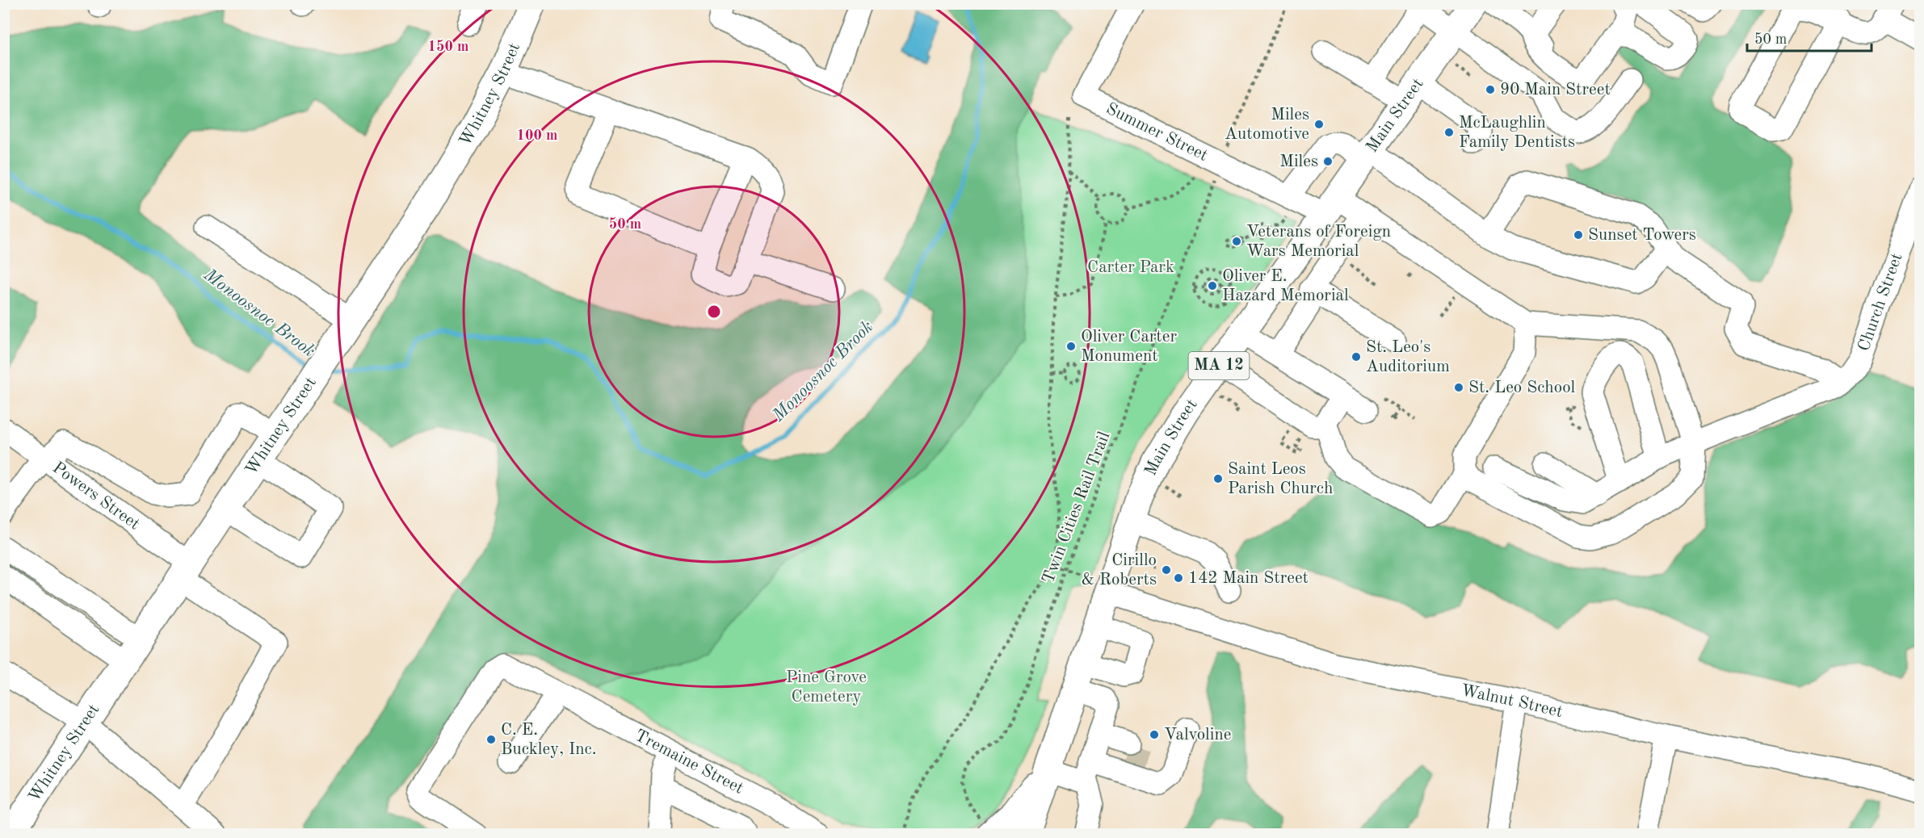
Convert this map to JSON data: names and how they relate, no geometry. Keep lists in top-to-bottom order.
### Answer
{
  "streets": {
    "main road": ["Whitney Street", "Main Street", "MA 12"],
    "street": [
      "Summer Street",
      "Church Street",
      "Powers Street",
      "Walnut Street",
      "Tremaine Street"
    ],
    "path": ["Twin Cities Rail Trail"]
  },
  "crossings": [
    ["Whitney Street", "Powers Street"],
    ["Main Street", "Summer Street"],
    ["Main Street", "MA 12"],
    ["Main Street", "Walnut Street"]
  ],
  "water": ["Monoosnoc Brook"],
  "parks": ["Carter Park", "Pine Grove Cemetery"],
  "places": [
    "90 Main Street",
    "Miles Automotive",
    "McLaughlin Family Dentists",
    "Miles",
    "Sunset Towers",
    "Veterans of Foreign Wars Memorial",
    "Oliver E. Hazard Memorial",
    "Oliver Carter Monument",
    "St. Leo's Auditorium",
    "St. Leo School",
    "Saint Leos Parish Church",
    "Cirillo & Roberts",
    "142 Main Street",
    "Valvoline",
    "C. E. Buckley, Inc."
  ],
  "scale_bar": "50 m",
  "rings": ["150 m", "100 m", "50 m"]
}
